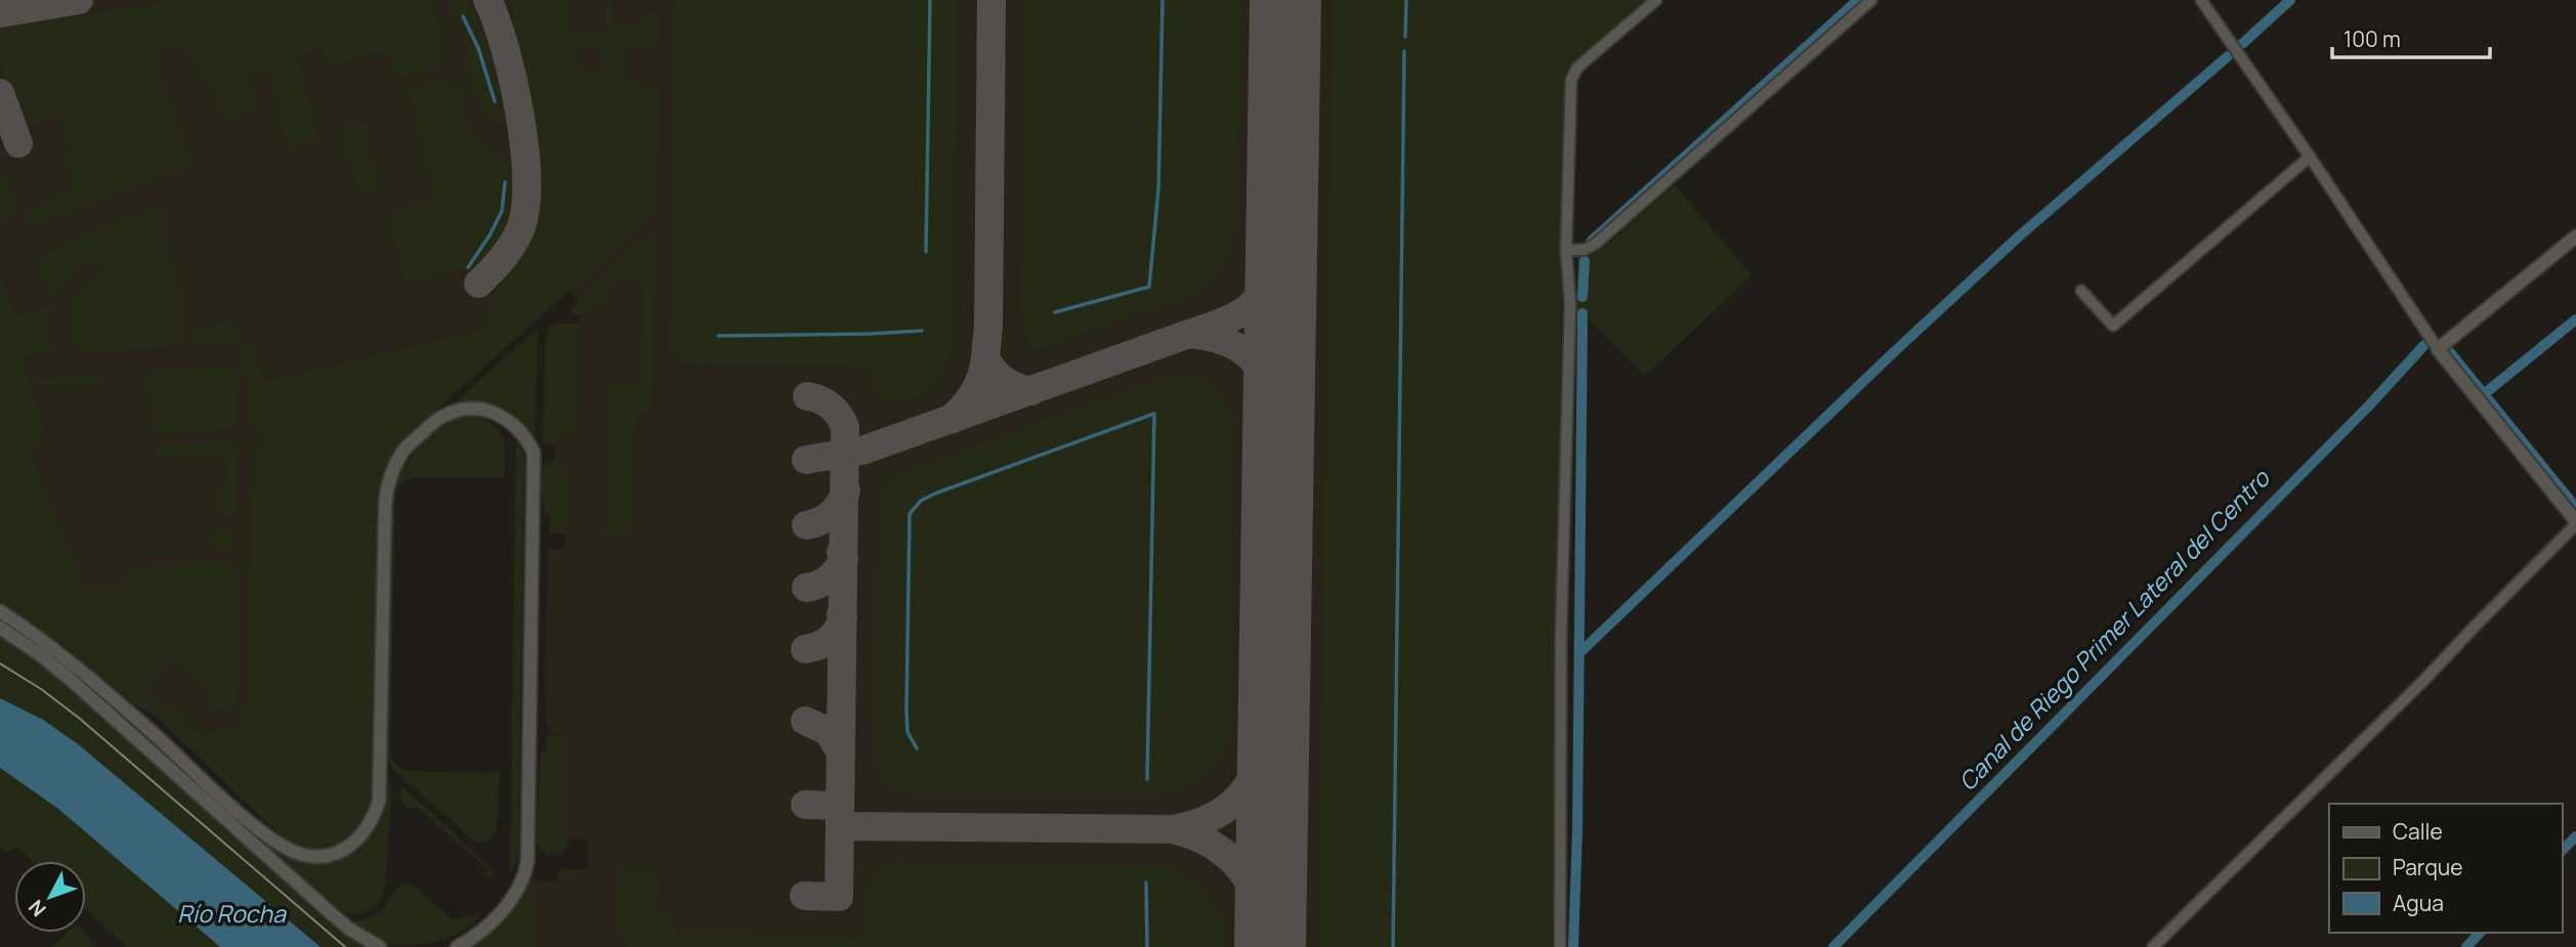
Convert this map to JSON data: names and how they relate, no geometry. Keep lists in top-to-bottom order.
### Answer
{
  "water": ["Canal de Riego Primer Lateral del Centro", "Río Rocha"],
  "legend": ["Calle", "Parque", "Agua"],
  "scale_bar": "100 m",
  "north": "bottom left"
}
